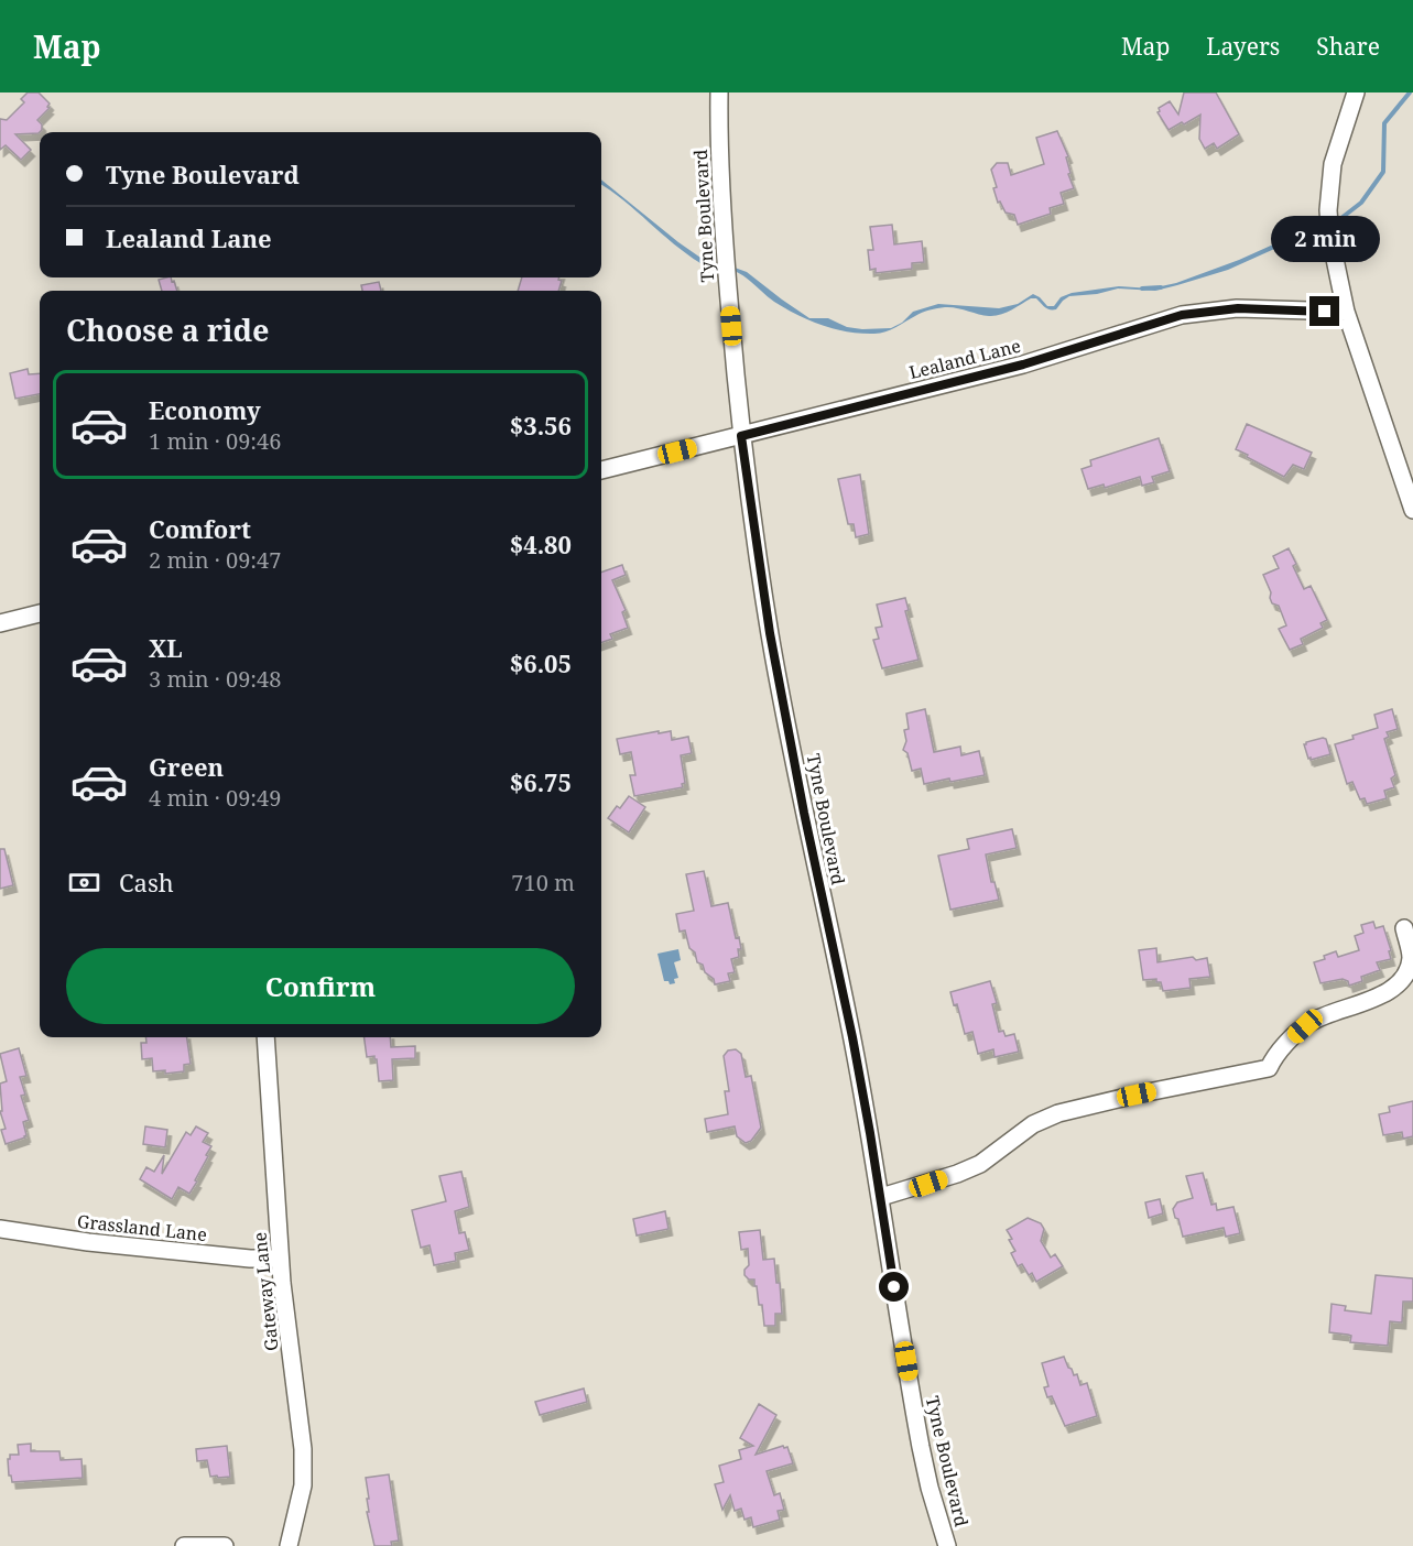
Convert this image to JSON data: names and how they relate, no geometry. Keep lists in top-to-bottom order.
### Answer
{
  "streets": {
    "street": [
      "Tyne Boulevard",
      "Lealand Lane",
      "Grassland Lane",
      "Gateway Lane"
    ]
  },
  "crossings": [
    ["Tyne Boulevard", "Lealand Lane"],
    ["Grassland Lane", "Gateway Lane"]
  ],
  "page": {
    "header": "Map",
    "nav": ["Map", "Layers", "Share"],
    "banner": ["Tyne Boulevard", "Lealand Lane"],
    "bubble": "2 min",
    "heading": "Choose a ride",
    "list": [
      {
        "name": "Economy",
        "note": "1 min · 09:46",
        "value": "$3.56"
      },
      {
        "name": "Comfort",
        "note": "2 min · 09:47",
        "value": "$4.80"
      },
      {
        "name": "XL",
        "note": "3 min · 09:48",
        "value": "$6.05"
      },
      {
        "name": "Green",
        "note": "4 min · 09:49",
        "value": "$6.75"
      }
    ],
    "pay": ["Cash", "710 m"],
    "buttons": "Confirm"
  }
}
